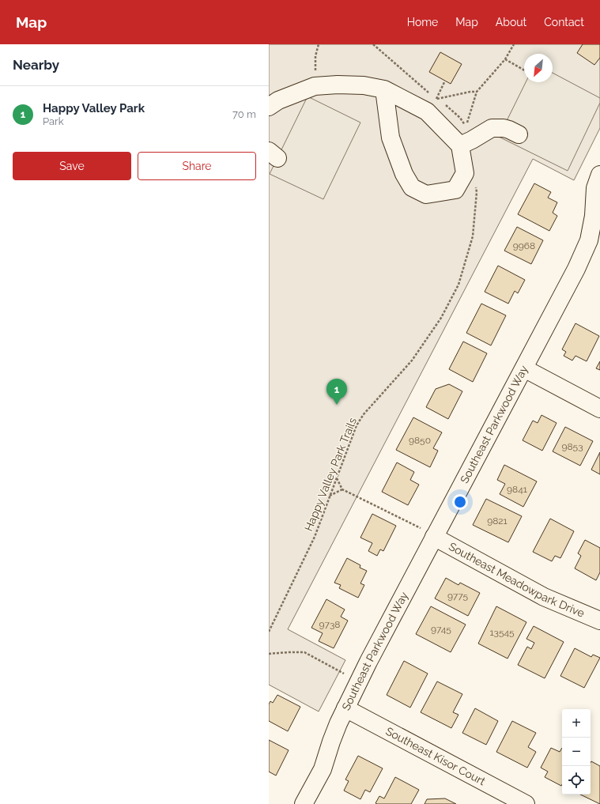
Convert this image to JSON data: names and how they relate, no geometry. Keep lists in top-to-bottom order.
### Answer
{
  "streets": {
    "street": ["Southeast Parkwood Way", "Southeast Meadowpark Drive", "Southeast Kisor Court"],
    "path": ["Happy Valley Park Trails"]
  },
  "crossings": [
    ["Southeast Parkwood Way", "Southeast Meadowpark Drive"],
    ["Southeast Parkwood Way", "Southeast Kisor Court"]
  ],
  "house_numbers": [
    "9968",
    "9850",
    "9853",
    "9841",
    "9821",
    "9775",
    "9738",
    "9745",
    "13545"
  ],
  "north": "bottom left",
  "page": {
    "header": "Map",
    "nav": [
      "Home",
      "Map",
      "About",
      "Contact"
    ],
    "heading": "Nearby",
    "list": [
      {
        "mark": "1",
        "name": "Happy Valley Park",
        "note": "Park",
        "value": "70 m"
      }
    ],
    "buttons": ["Save", "Share"],
    "pins": "1",
    "map_buttons": ["+", "−"]
  }
}
